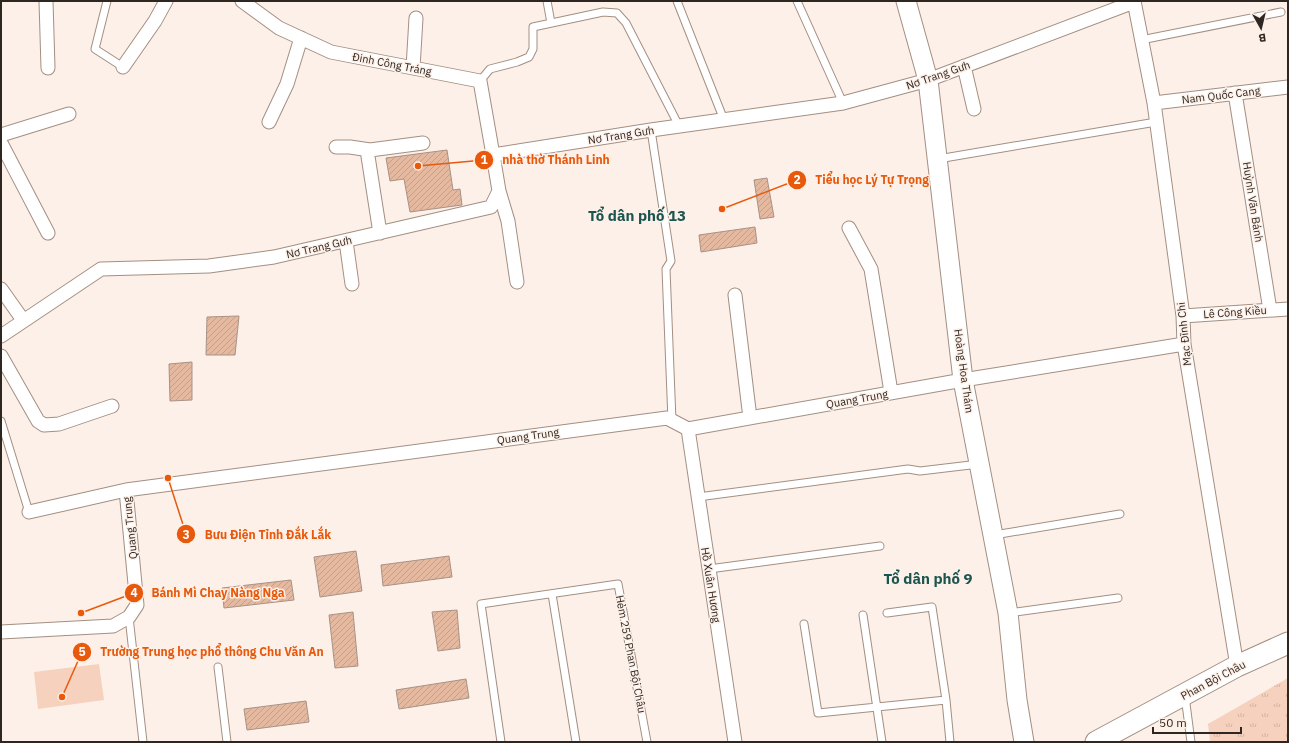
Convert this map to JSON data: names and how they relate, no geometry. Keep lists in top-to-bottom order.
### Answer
{
  "streets": {
    "main road": ["Phan Bội Châu"],
    "street": [
      "Đinh Công Tráng",
      "Nơ Trang Gưh",
      "Nam Quốc Cang",
      "Huỳnh Văn Bánh",
      "Lê Công Kiều",
      "Mạc Đĩnh Chi",
      "Hoàng Hoa Thám",
      "Quang Trung",
      "Hồ Xuân Hương"
    ],
    "lane": ["Hẻm 259 Phan Bội Châu"]
  },
  "crossings": [
    ["Nơ Trang Gưh", "Mạc Đĩnh Chi"],
    ["Nơ Trang Gưh", "Hoàng Hoa Thám"],
    ["Nam Quốc Cang", "Huỳnh Văn Bánh"],
    ["Nam Quốc Cang", "Mạc Đĩnh Chi"],
    ["Huỳnh Văn Bánh", "Lê Công Kiều"],
    ["Lê Công Kiều", "Mạc Đĩnh Chi"],
    ["Mạc Đĩnh Chi", "Quang Trung"],
    ["Mạc Đĩnh Chi", "Phan Bội Châu"],
    ["Hoàng Hoa Thám", "Quang Trung"],
    ["Quang Trung", "Hồ Xuân Hương"]
  ],
  "districts": ["Tổ dân phố 13", "Tổ dân phố 9"],
  "places": [
    "nhà thờ Thánh Linh",
    "Tiểu học Lý Tự Trọng",
    "Bưu Điện Tỉnh Đắk Lắk",
    "Bánh Mì Chay Nàng Nga",
    "Trường Trung học phổ thông Chu Văn An"
  ],
  "scale_bar": "50 m",
  "north": "bottom"
}
